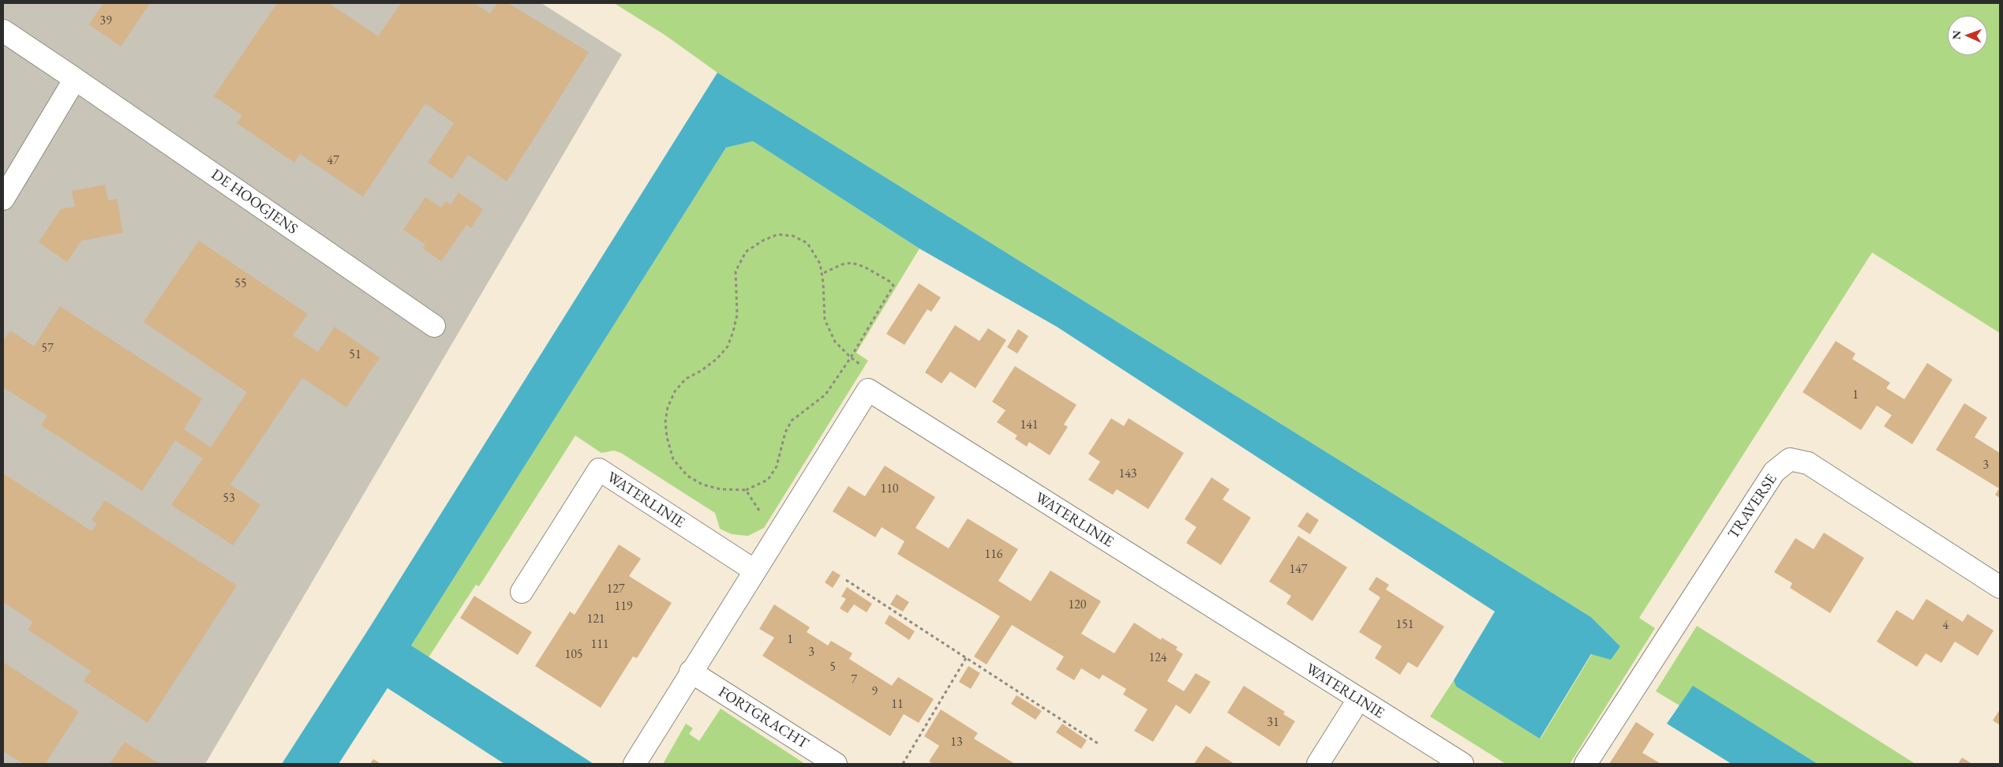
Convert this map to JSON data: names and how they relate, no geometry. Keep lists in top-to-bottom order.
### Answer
{
  "streets": {
    "street": [
      "DE HOOGJENS",
      "WATERLINIE",
      "TRAVERSE",
      "FORTGRACHT"
    ]
  },
  "house_numbers": [
    "39",
    "47",
    "55",
    "57",
    "51",
    "1",
    "141",
    "3",
    "143",
    "110",
    "53",
    "116",
    "147",
    "127",
    "120",
    "119",
    "121",
    "151",
    "4",
    "1",
    "111",
    "3",
    "105",
    "124",
    "5",
    "7",
    "9",
    "11",
    "31",
    "13"
  ],
  "north": "left"
}
